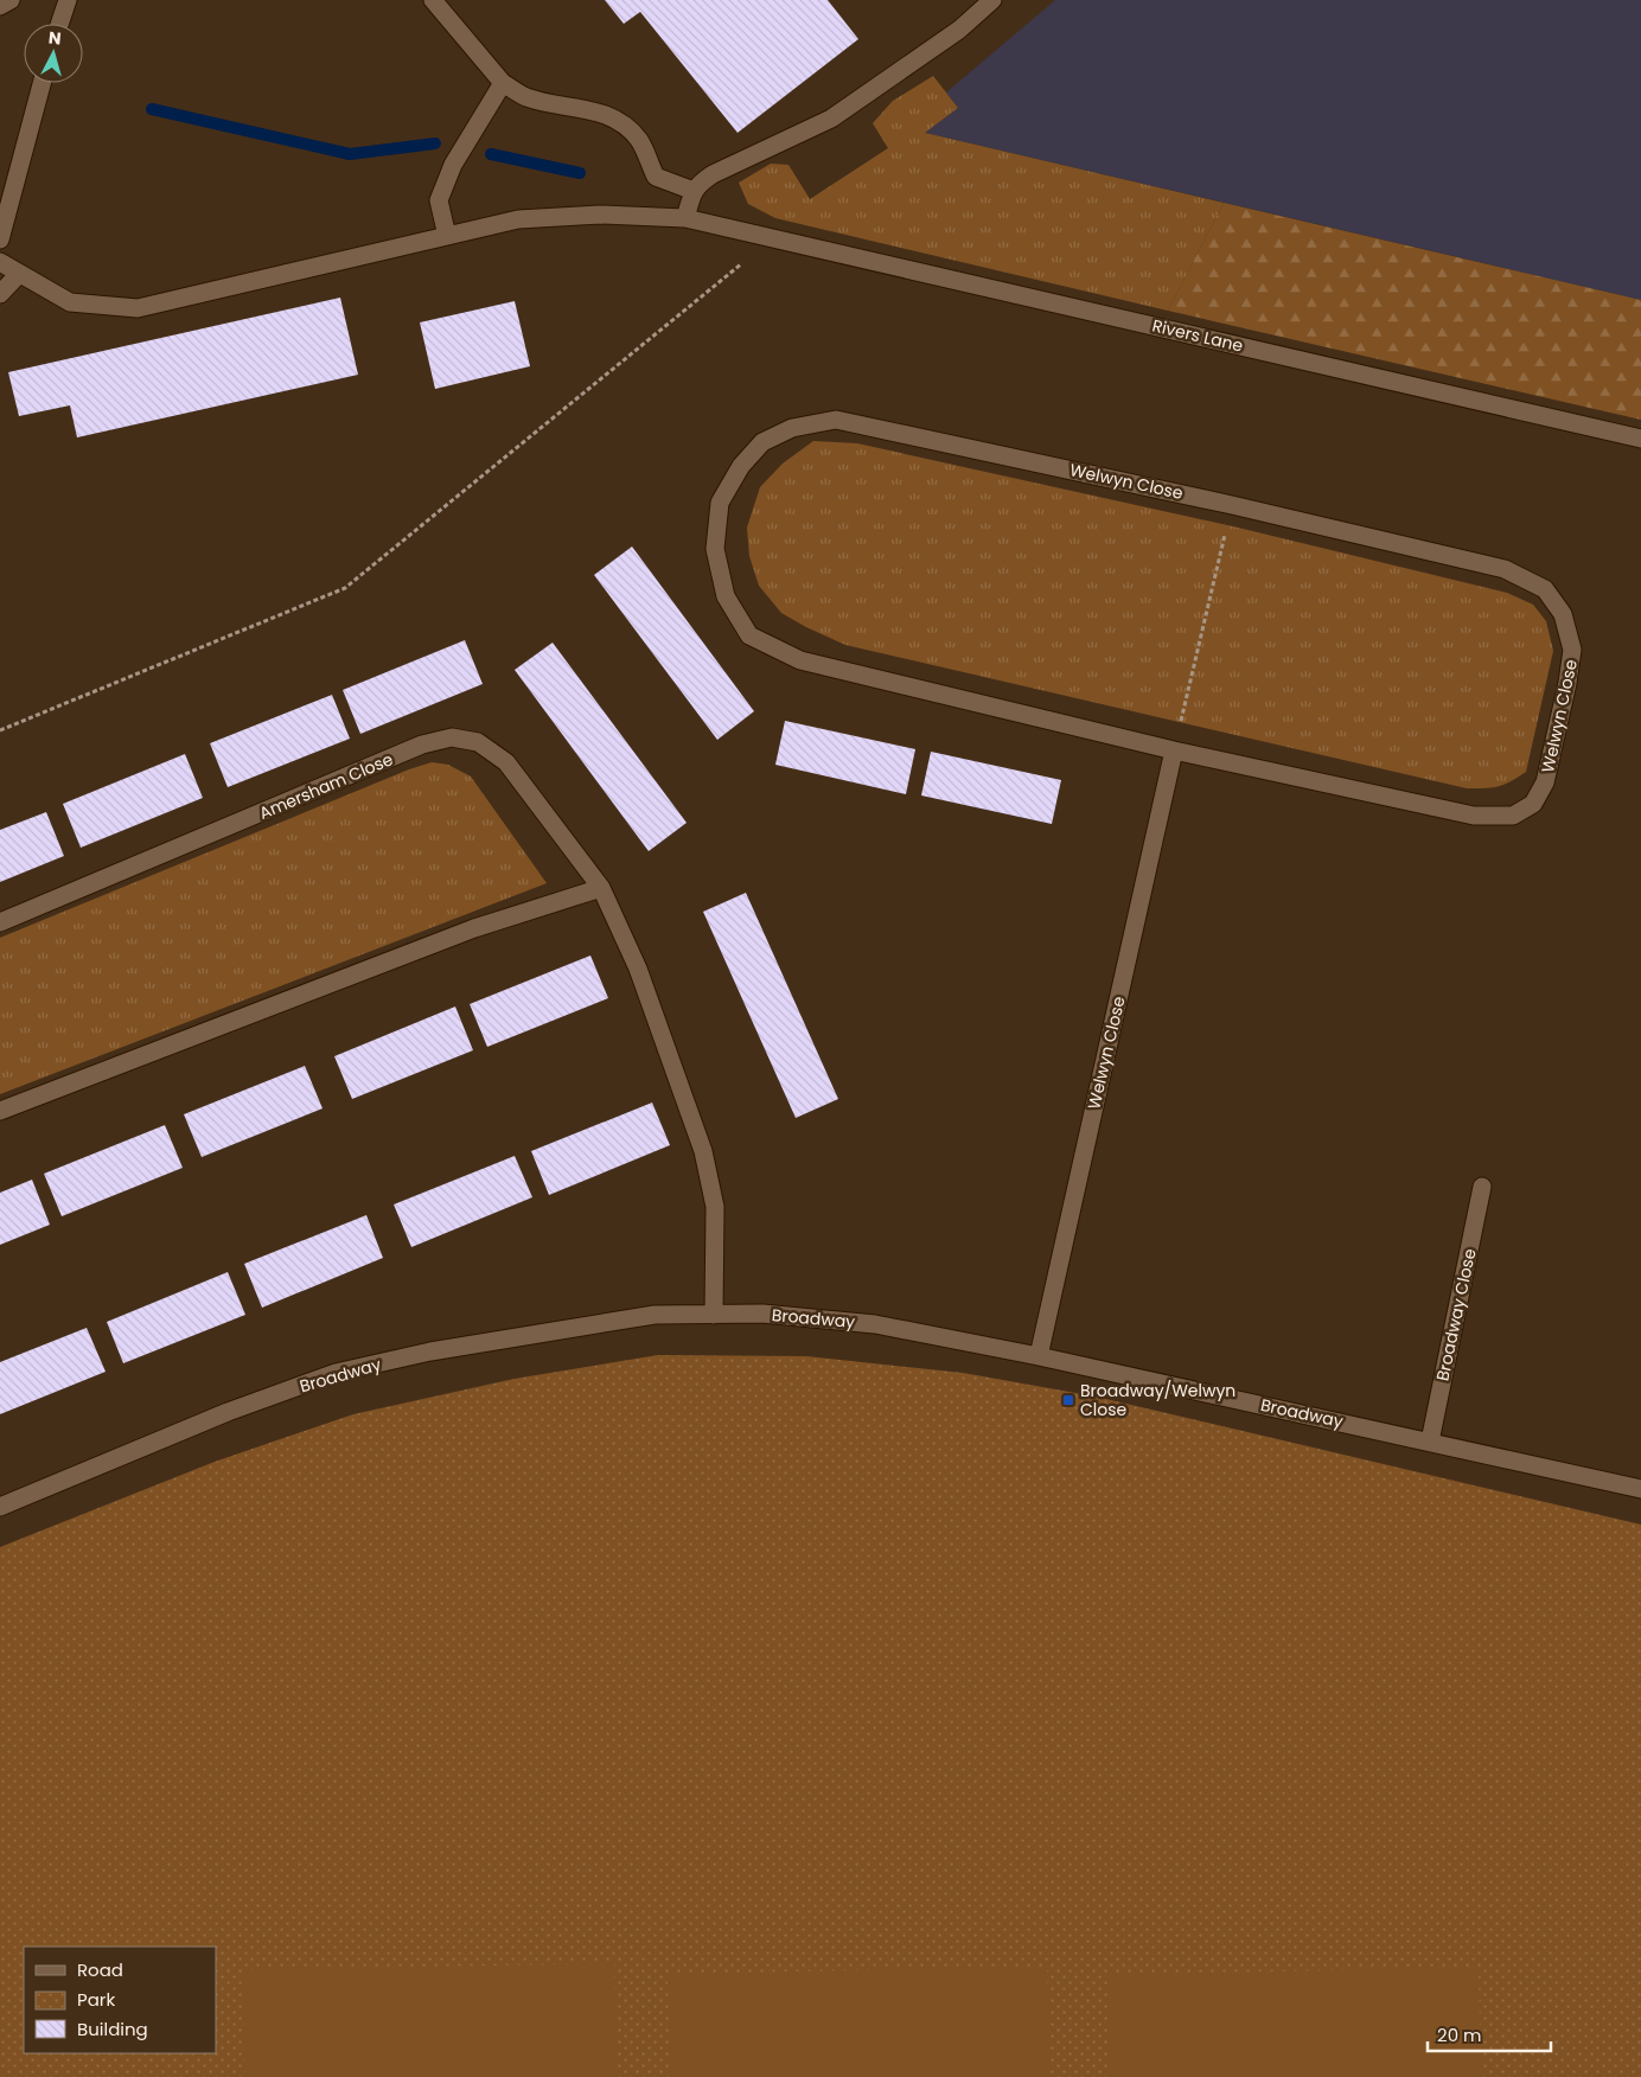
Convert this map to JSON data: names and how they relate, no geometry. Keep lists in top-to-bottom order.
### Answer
{
  "streets": {
    "street": [
      "Rivers Lane",
      "Welwyn Close",
      "Amersham Close",
      "Broadway Close",
      "Broadway"
    ]
  },
  "crossings": [
    ["Welwyn Close", "Broadway"],
    ["Amersham Close", "Broadway"],
    ["Broadway Close", "Broadway"]
  ],
  "places": {
    "transit": ["Broadway/Welwyn Close"]
  },
  "legend": ["Road", "Park", "Building"],
  "scale_bar": "20 m",
  "north": "top"
}
